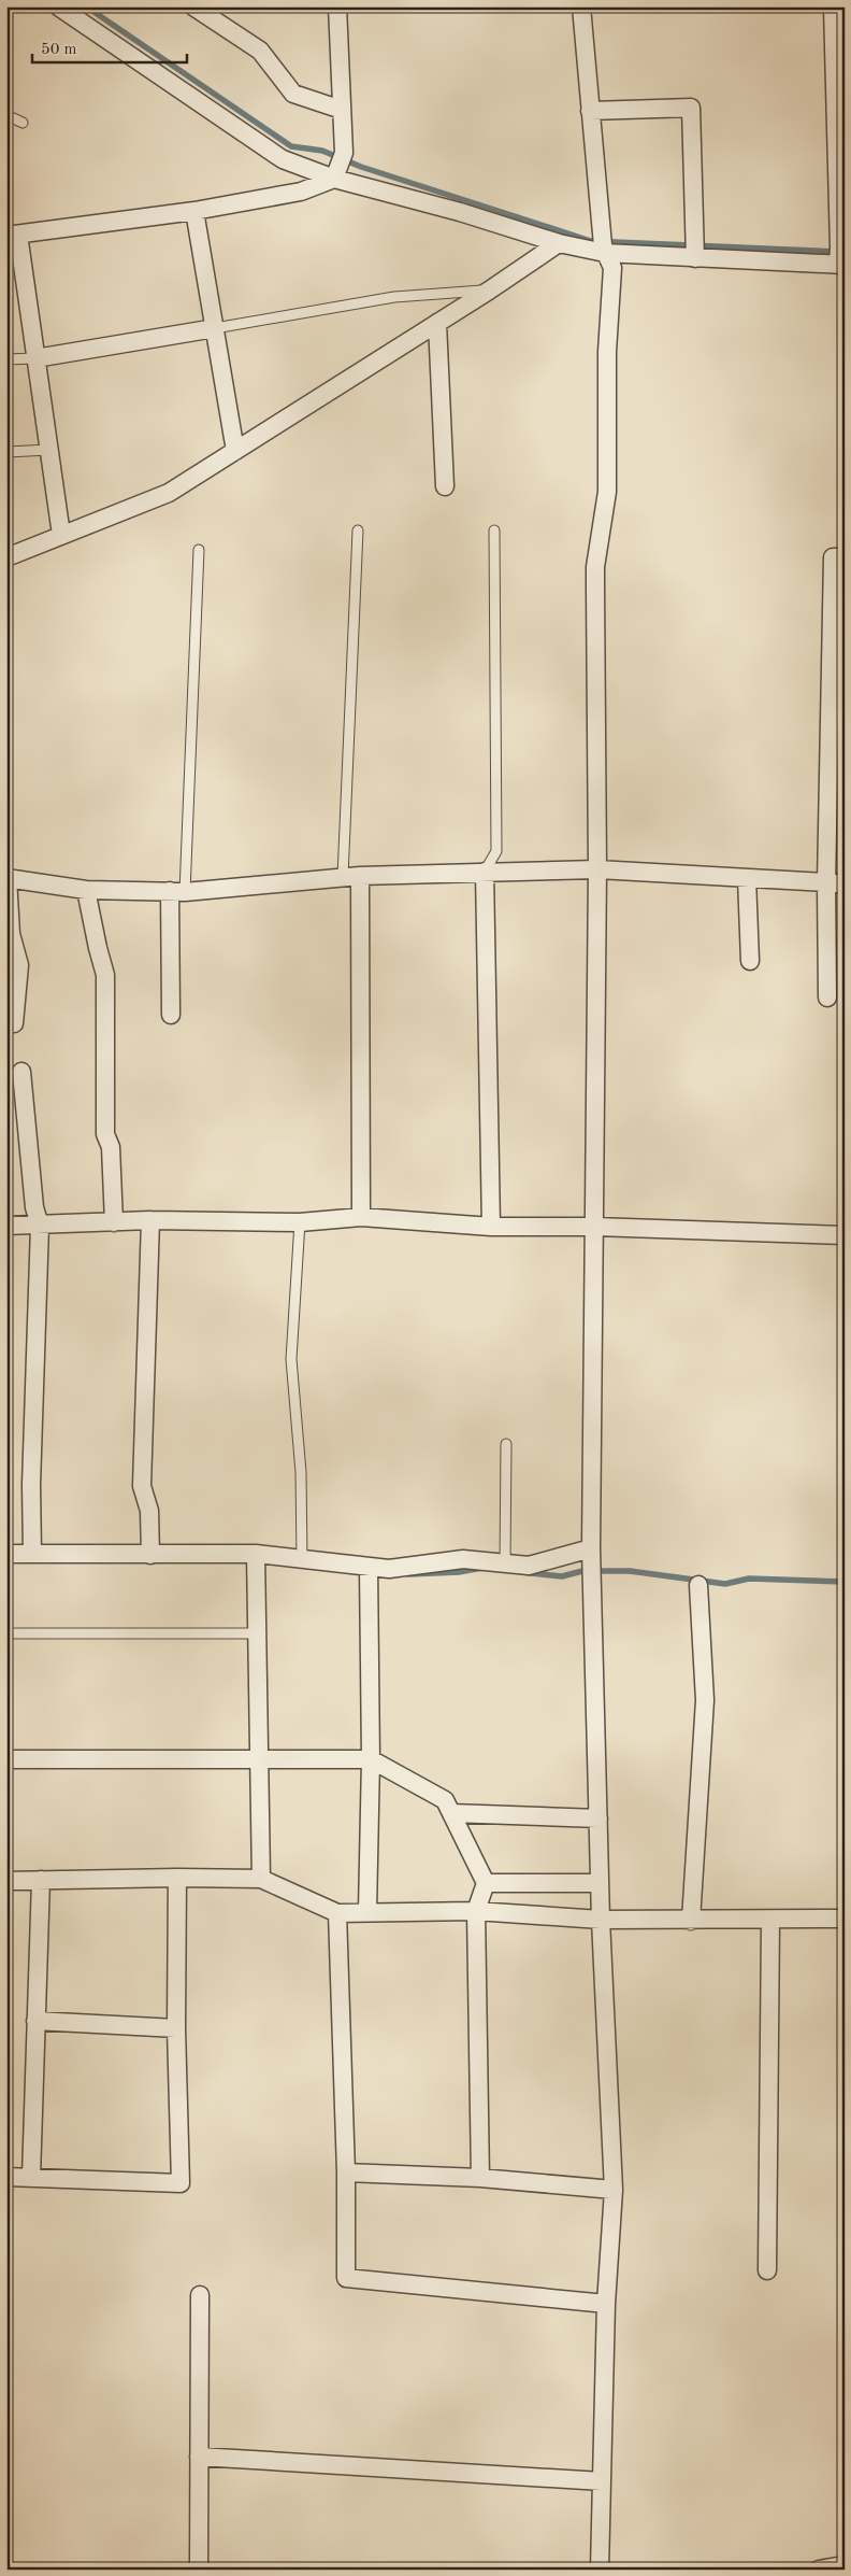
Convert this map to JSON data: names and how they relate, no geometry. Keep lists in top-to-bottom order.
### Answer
{
  "scale_bar": "50 m"
}
